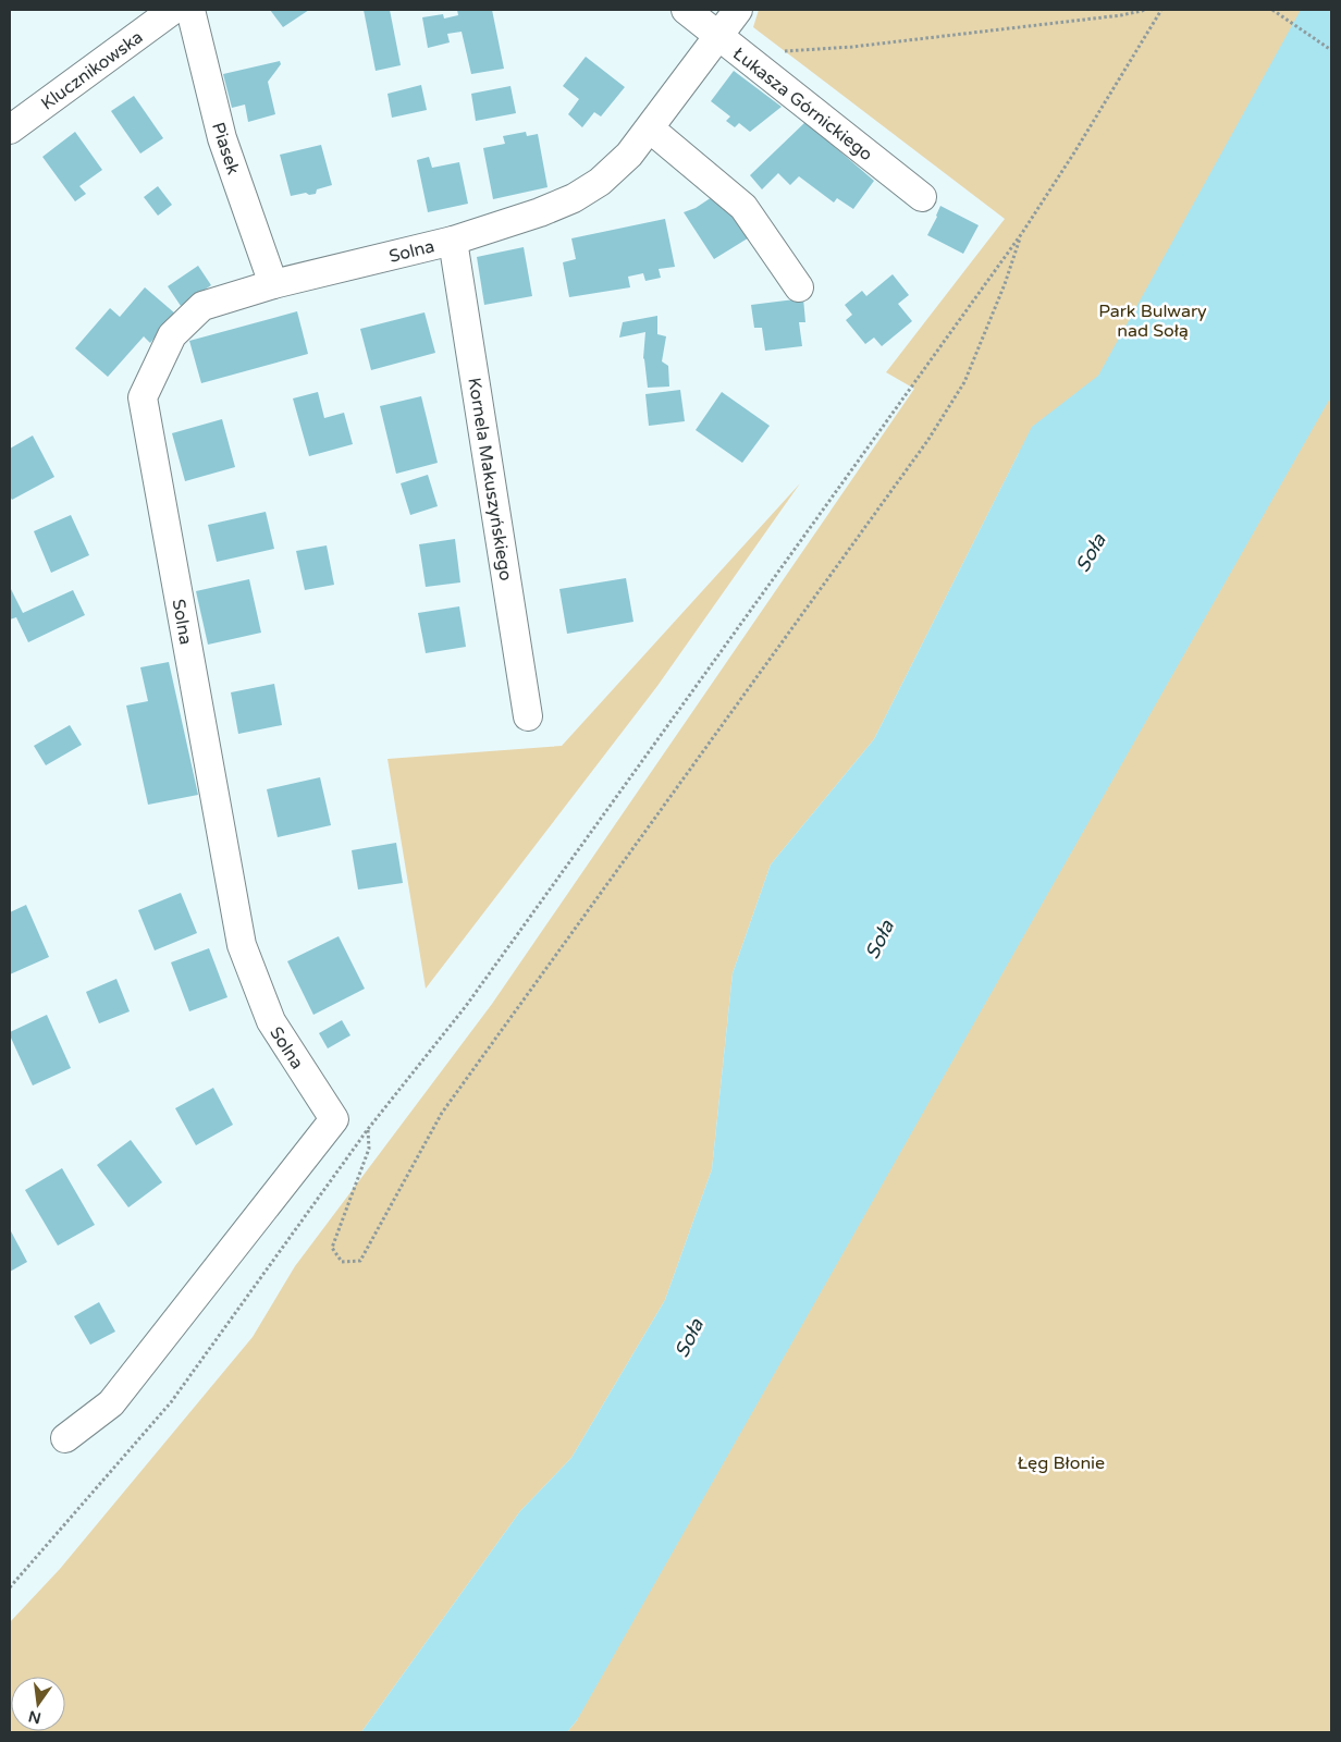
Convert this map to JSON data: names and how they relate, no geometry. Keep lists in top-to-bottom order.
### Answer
{
  "streets": {
    "street": [
      "Klucznikowska",
      "Łukasza Górnickiego",
      "Piasek",
      "Solna",
      "Kornela Makuszyńskiego"
    ]
  },
  "crossings": [
    ["Łukasza Górnickiego", "Solna"],
    ["Piasek", "Solna"],
    ["Solna", "Kornela Makuszyńskiego"]
  ],
  "water": ["Soła"],
  "parks": ["Park Bulwary nad Sołą", "Łęg Błonie"],
  "north": "bottom"
}
